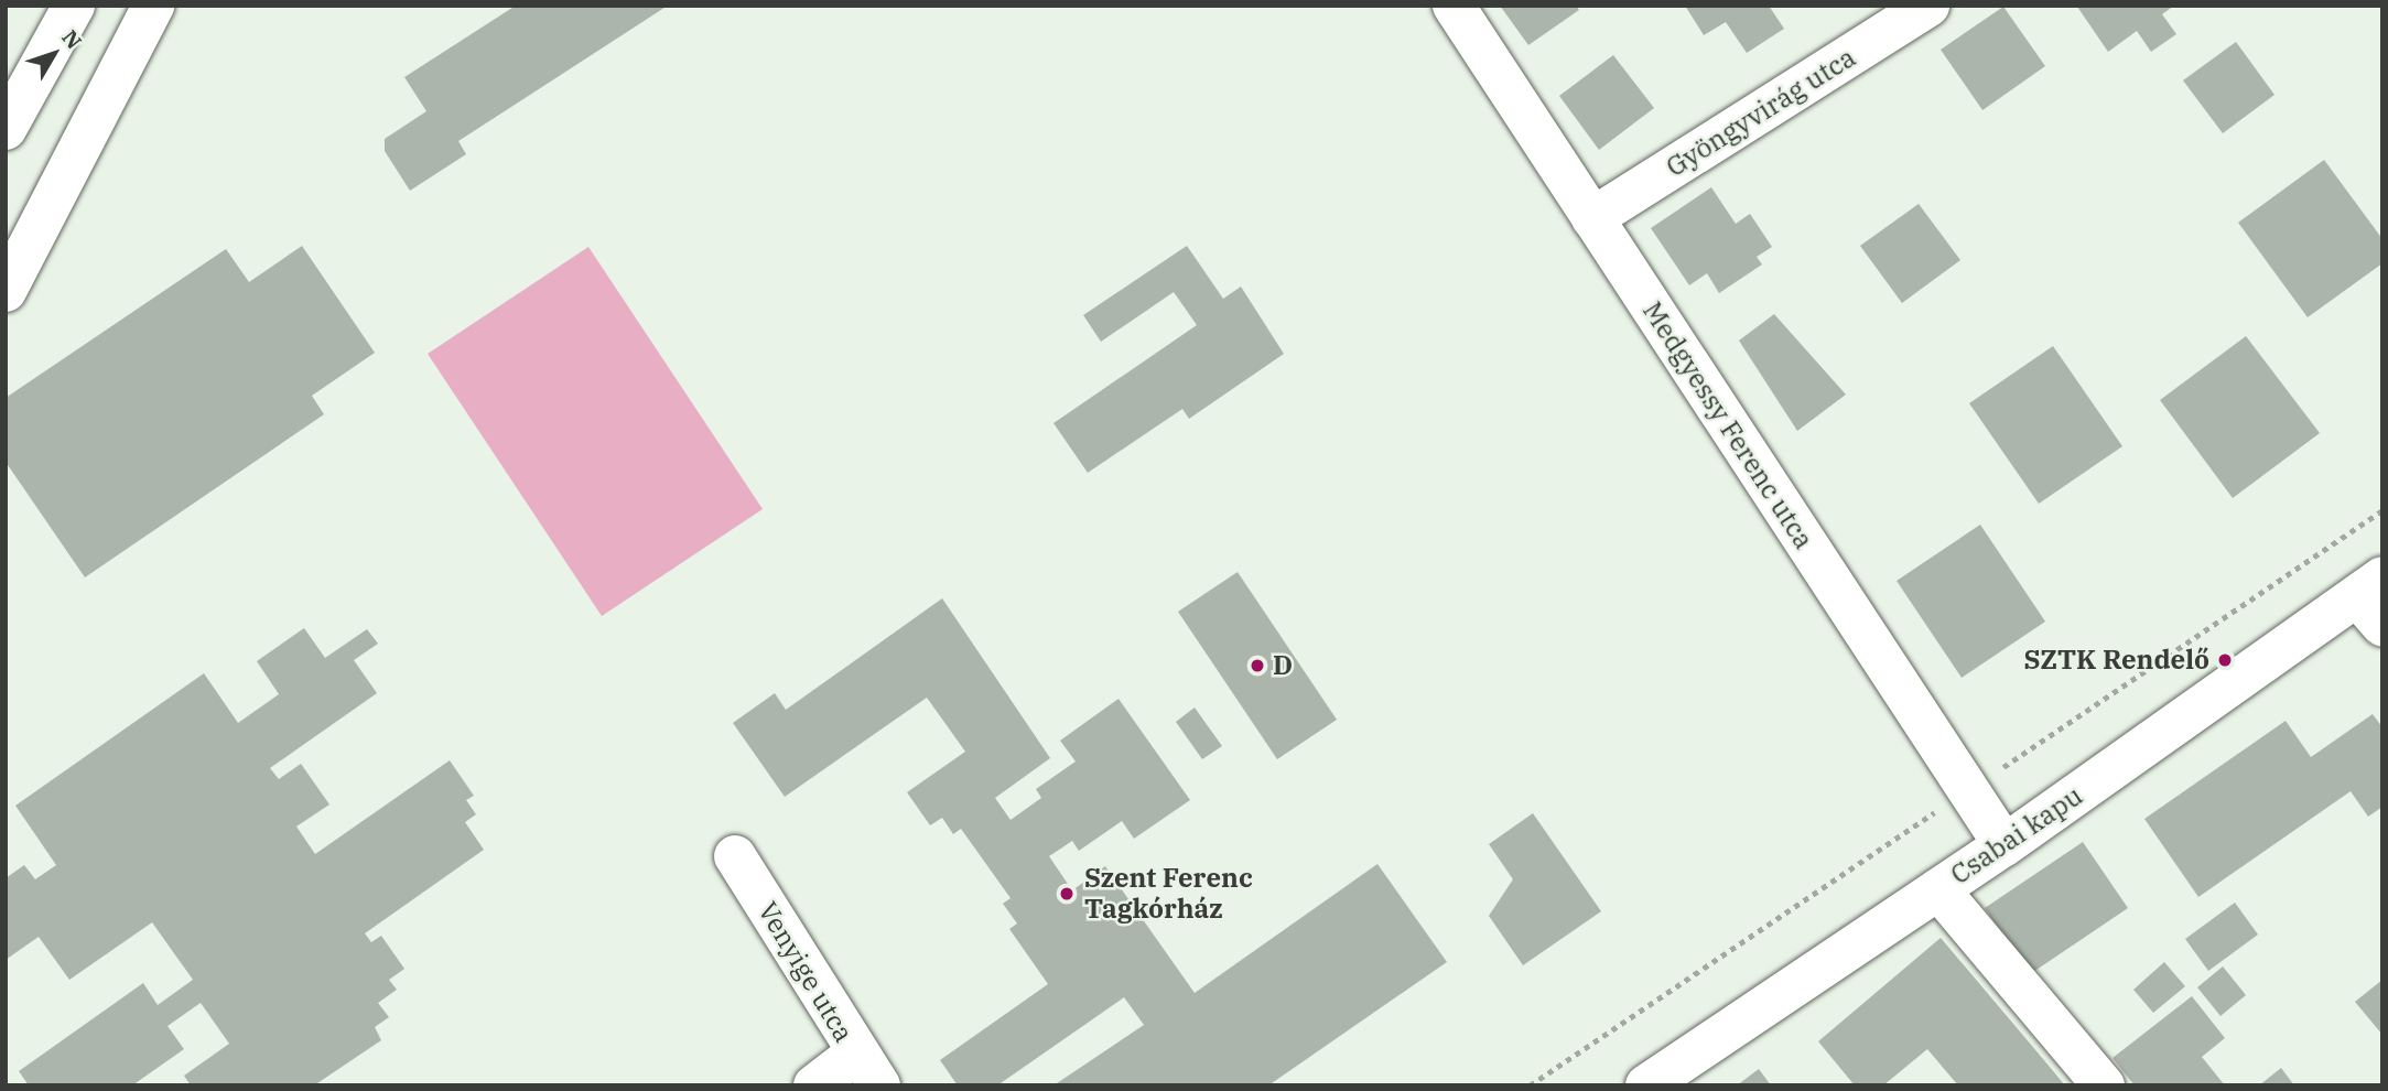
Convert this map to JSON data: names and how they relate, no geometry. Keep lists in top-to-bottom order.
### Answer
{
  "streets": {
    "street": [
      "Gyöngyvirág utca",
      "Medgyessy Ferenc utca",
      "Csabai kapu",
      "Venyige utca"
    ]
  },
  "crossings": [
    ["Gyöngyvirág utca", "Medgyessy Ferenc utca"],
    ["Medgyessy Ferenc utca", "Csabai kapu"]
  ],
  "places": ["SZTK Rendelő", "D", "Szent Ferenc Tagkórház"],
  "north": "top right"
}
